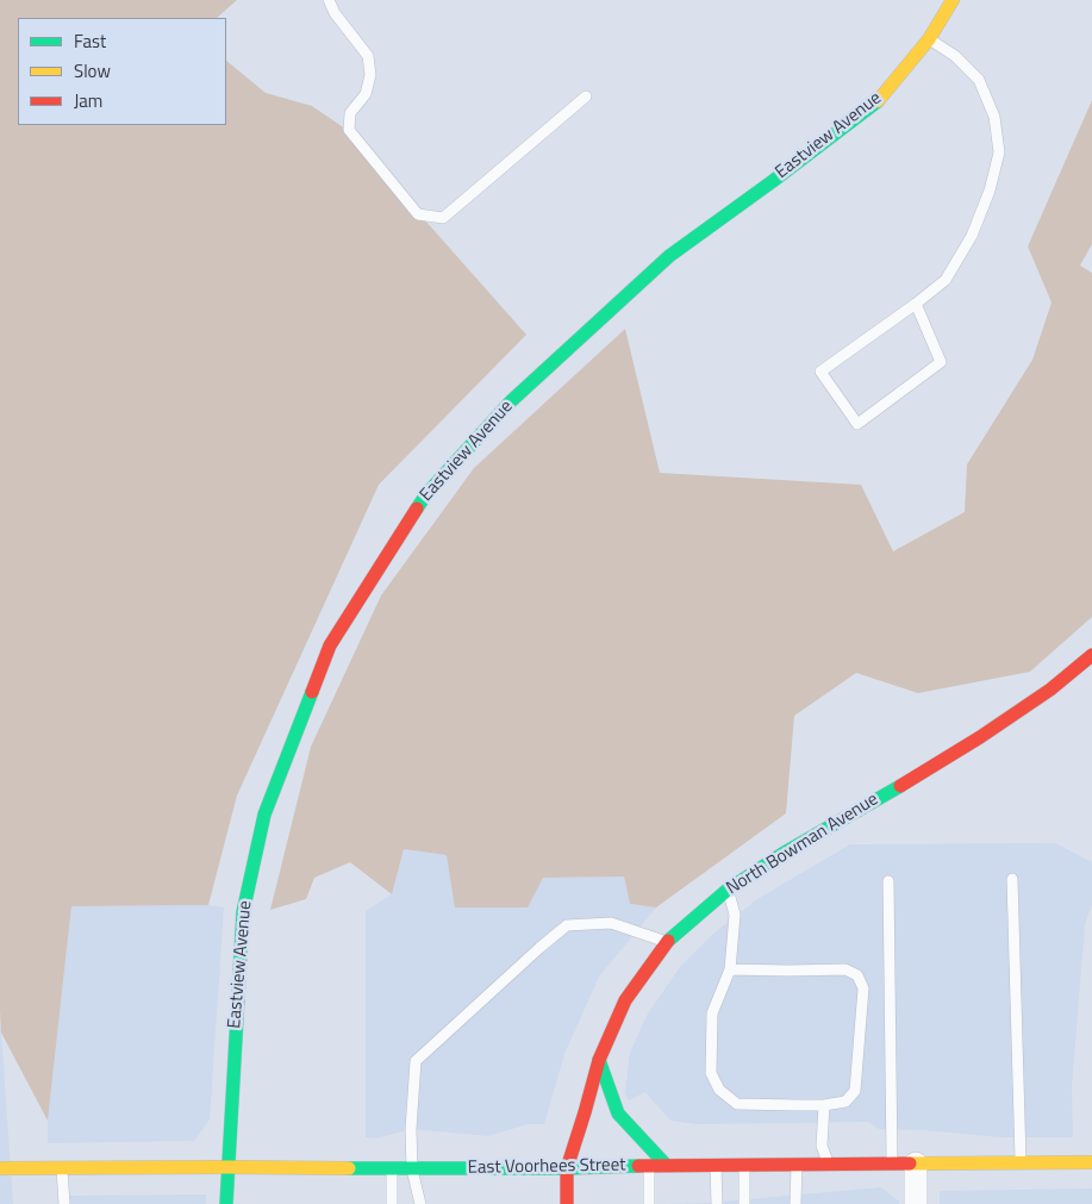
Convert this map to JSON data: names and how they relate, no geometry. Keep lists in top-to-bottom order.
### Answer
{
  "streets": {
    "street": ["Eastview Avenue", "North Bowman Avenue", "East Voorhees Street"]
  },
  "crossings": [
    ["Eastview Avenue", "East Voorhees Street"],
    ["North Bowman Avenue", "East Voorhees Street"]
  ],
  "legend": ["Fast", "Slow", "Jam"]
}
